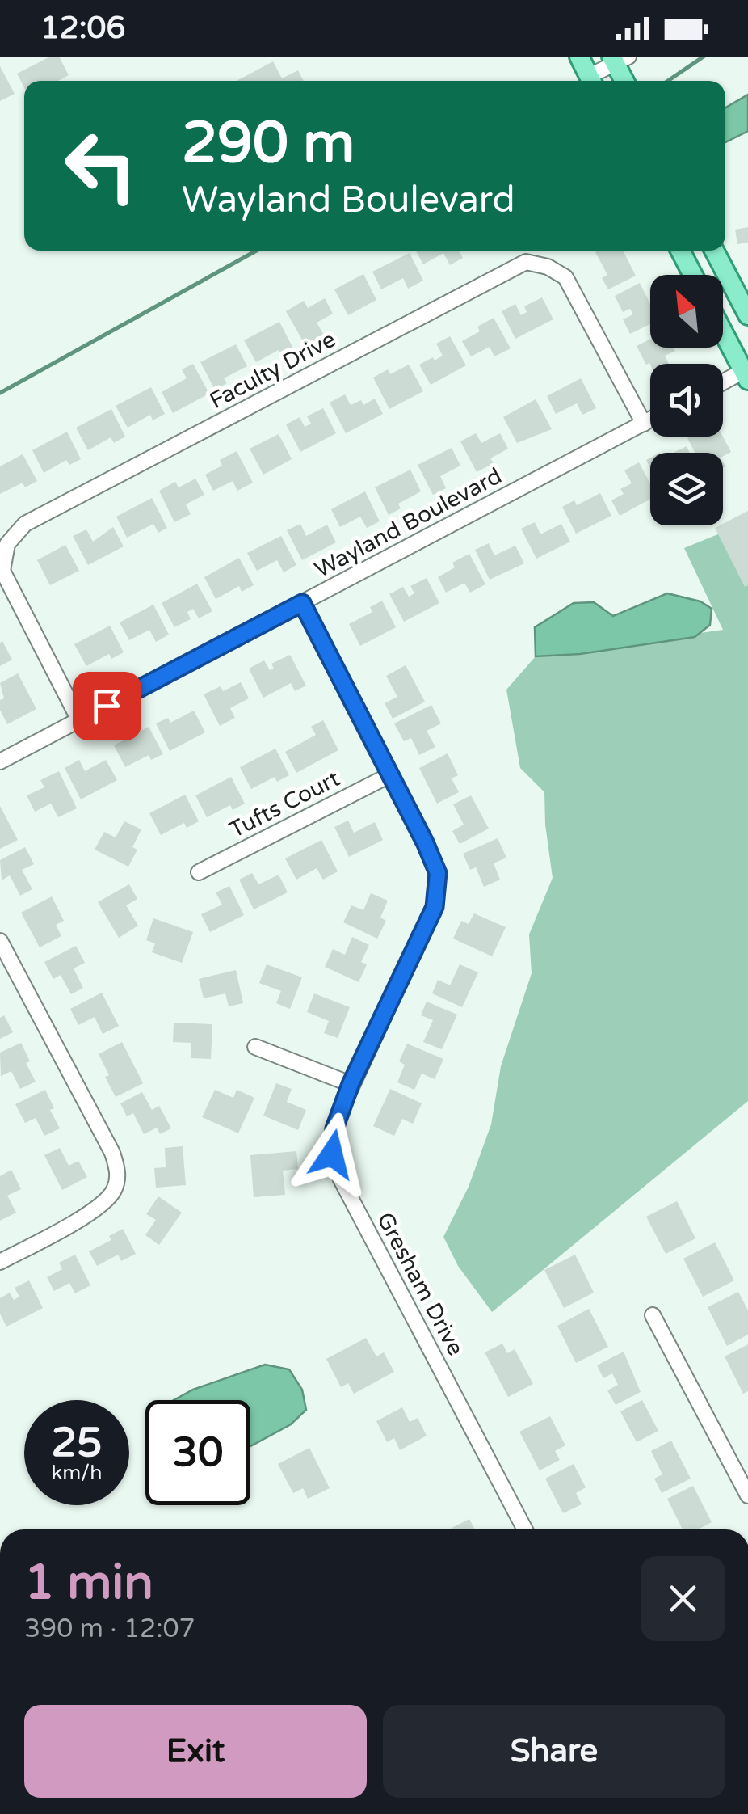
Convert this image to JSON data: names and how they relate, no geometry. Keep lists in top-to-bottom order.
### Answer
{
  "streets": {
    "street": [
      "Faculty Drive",
      "Wayland Boulevard",
      "Tufts Court",
      "Gresham Drive"
    ]
  },
  "crossings": [
    ["Faculty Drive", "Wayland Boulevard"],
    ["Wayland Boulevard", "Gresham Drive"],
    ["Tufts Court", "Gresham Drive"]
  ],
  "north": "top left",
  "page": {
    "status": "12:06",
    "turn": ["290 m", "Wayland Boulevard"],
    "speed": "25 km/h",
    "limit": "30",
    "heading": ["1 min", "390 m · 12:07"],
    "buttons": ["Exit", "Share"]
  }
}
